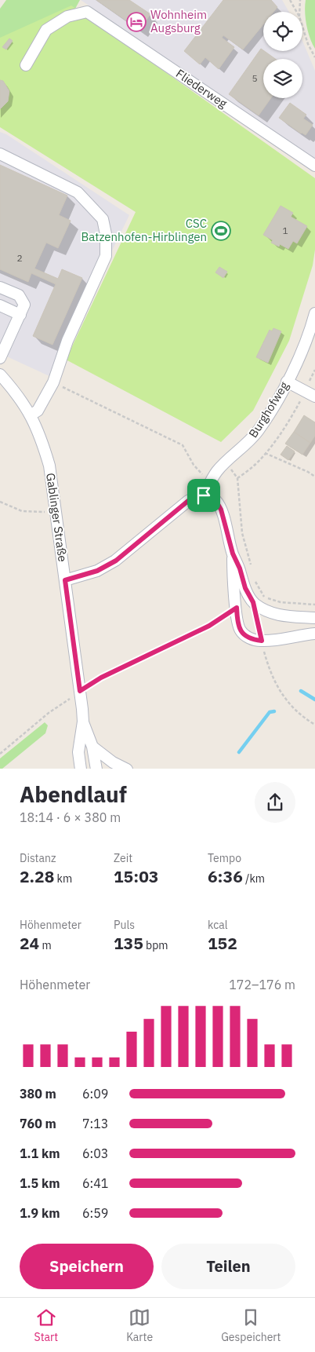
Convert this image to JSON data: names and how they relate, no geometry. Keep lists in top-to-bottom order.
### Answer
{
  "streets": {
    "street": ["Fliederweg", "Burghofweg", "Gablinger Straße"]
  },
  "places": {
    "hotel": ["Wohnheim Augsburg"],
    "sports": ["CSC Batzenhofen-Hirblingen"]
  },
  "house_numbers": ["5", "1", "2"],
  "page": {
    "heading": ["Abendlauf", "18:14 · 6 × 380 m"],
    "stats": [
      ["Distanz", "2.28 km"],
      ["Zeit", "15:03"],
      ["Tempo", "6:36 /km"],
      ["Höhenmeter", "24 m"],
      ["Puls", "135 bpm"],
      ["kcal", "152"]
    ],
    "chart": ["Höhenmeter", "172–176 m"],
    "list": [
      {
        "name": "380 m",
        "note": "6:09"
      },
      {
        "name": "760 m",
        "note": "7:13"
      },
      {
        "name": "1.1 km",
        "note": "6:03"
      },
      {
        "name": "1.5 km",
        "note": "6:41"
      },
      {
        "name": "1.9 km",
        "note": "6:59"
      }
    ],
    "buttons": ["Speichern", "Teilen"],
    "tabs": ["Start", "Karte", "Gespeichert"]
  }
}
